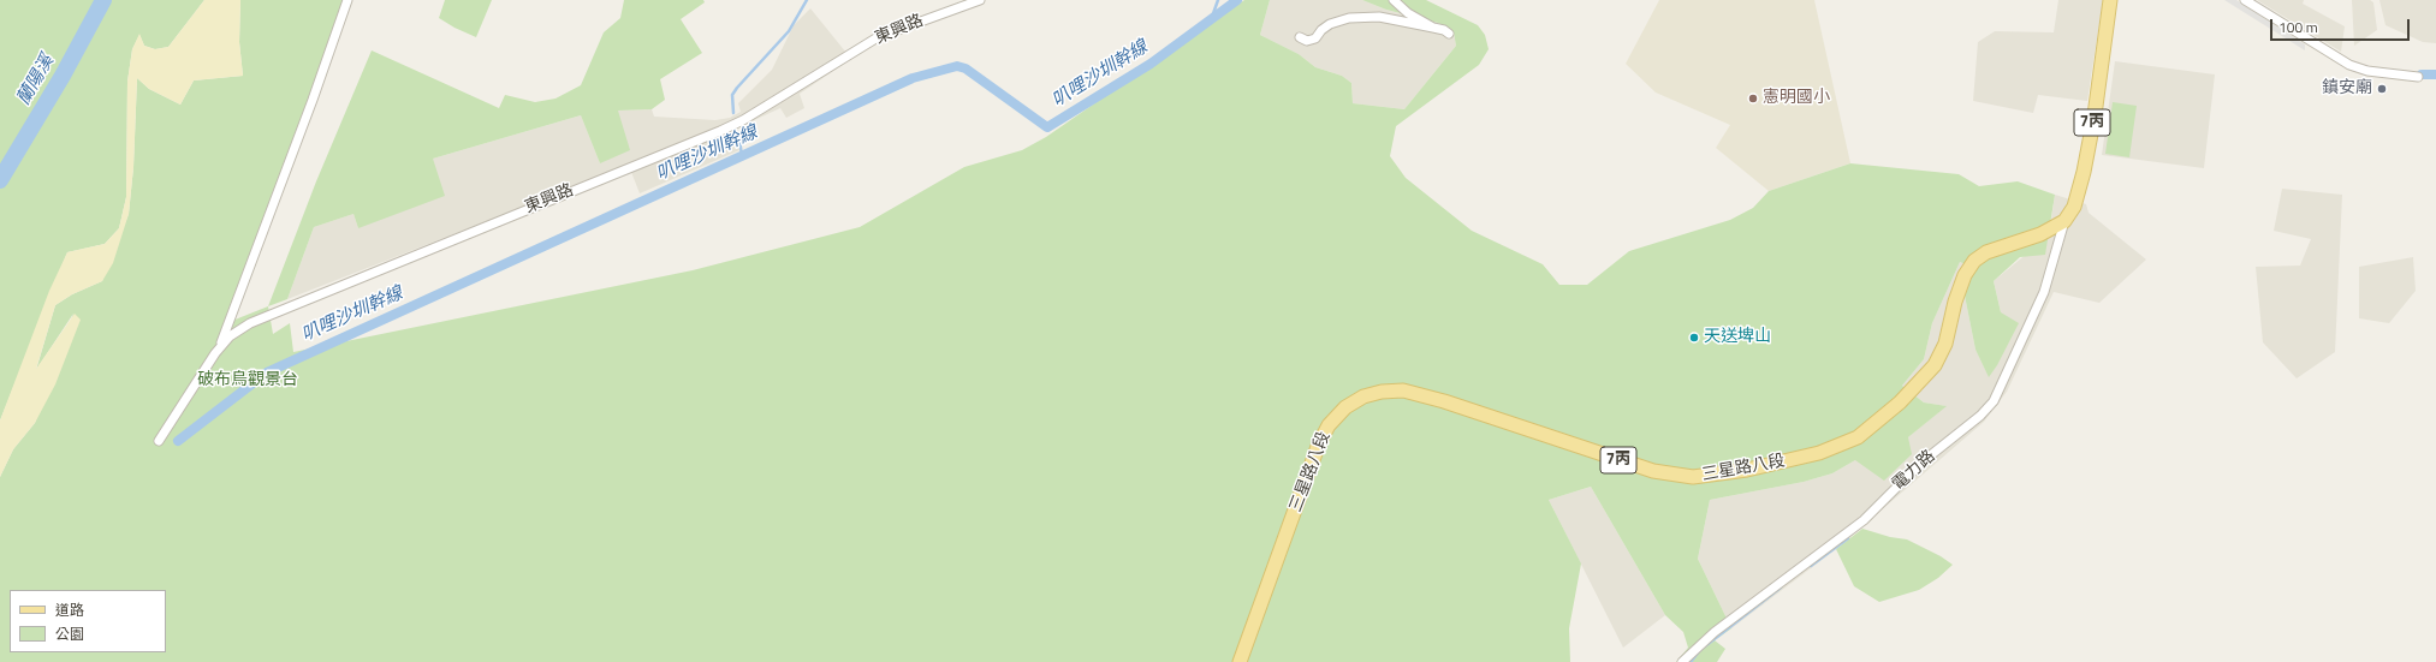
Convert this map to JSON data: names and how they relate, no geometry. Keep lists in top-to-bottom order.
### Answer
{
  "streets": {
    "main road": ["7丙", "三星路八段"],
    "street": ["東興路", "電力路"]
  },
  "crossings": [
    ["7丙", "三星路八段"],
    ["7丙", "電力路"],
    ["三星路八段", "電力路"]
  ],
  "water": ["叭哩沙圳幹線", "蘭陽溪"],
  "parks": ["破布烏觀景台"],
  "places": ["鎮安廟", "憲明國小", "天送埤山"],
  "legend": ["道路", "公園"],
  "scale_bar": "100 m"
}
